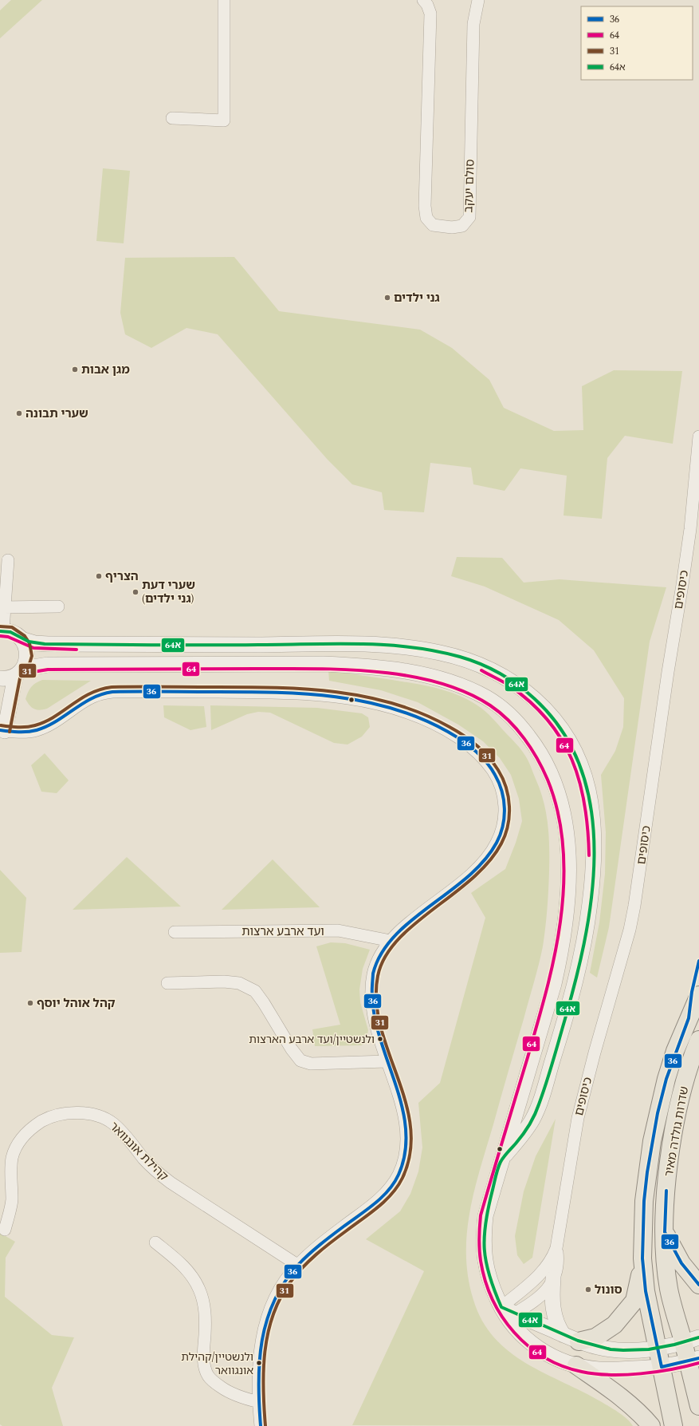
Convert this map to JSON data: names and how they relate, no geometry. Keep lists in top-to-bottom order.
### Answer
{
  "streets": {
    "main road": ["שדרות גולדה מאיר"],
    "street": [
      "סולם יעקב",
      "כיסופים",
      "ועד ארבע ארצות",
      "קהילת אונגוואר"
    ]
  },
  "places": [
    "גני ילדים",
    "מגן אבות",
    "שערי תבונה",
    "הצריף",
    "שערי דעת (גני ילדים)",
    "קהל אוהל יוסף",
    "ולנשטיין/ועד ארבע הארצות",
    "סונול",
    "ולנשטיין/קהילת אונגוואר"
  ],
  "lines": [
    "transit line 31",
    "transit line 64א",
    "transit line 64",
    "transit line 36"
  ],
  "legend": [
    "36",
    "64",
    "31",
    "64א"
  ]
}
